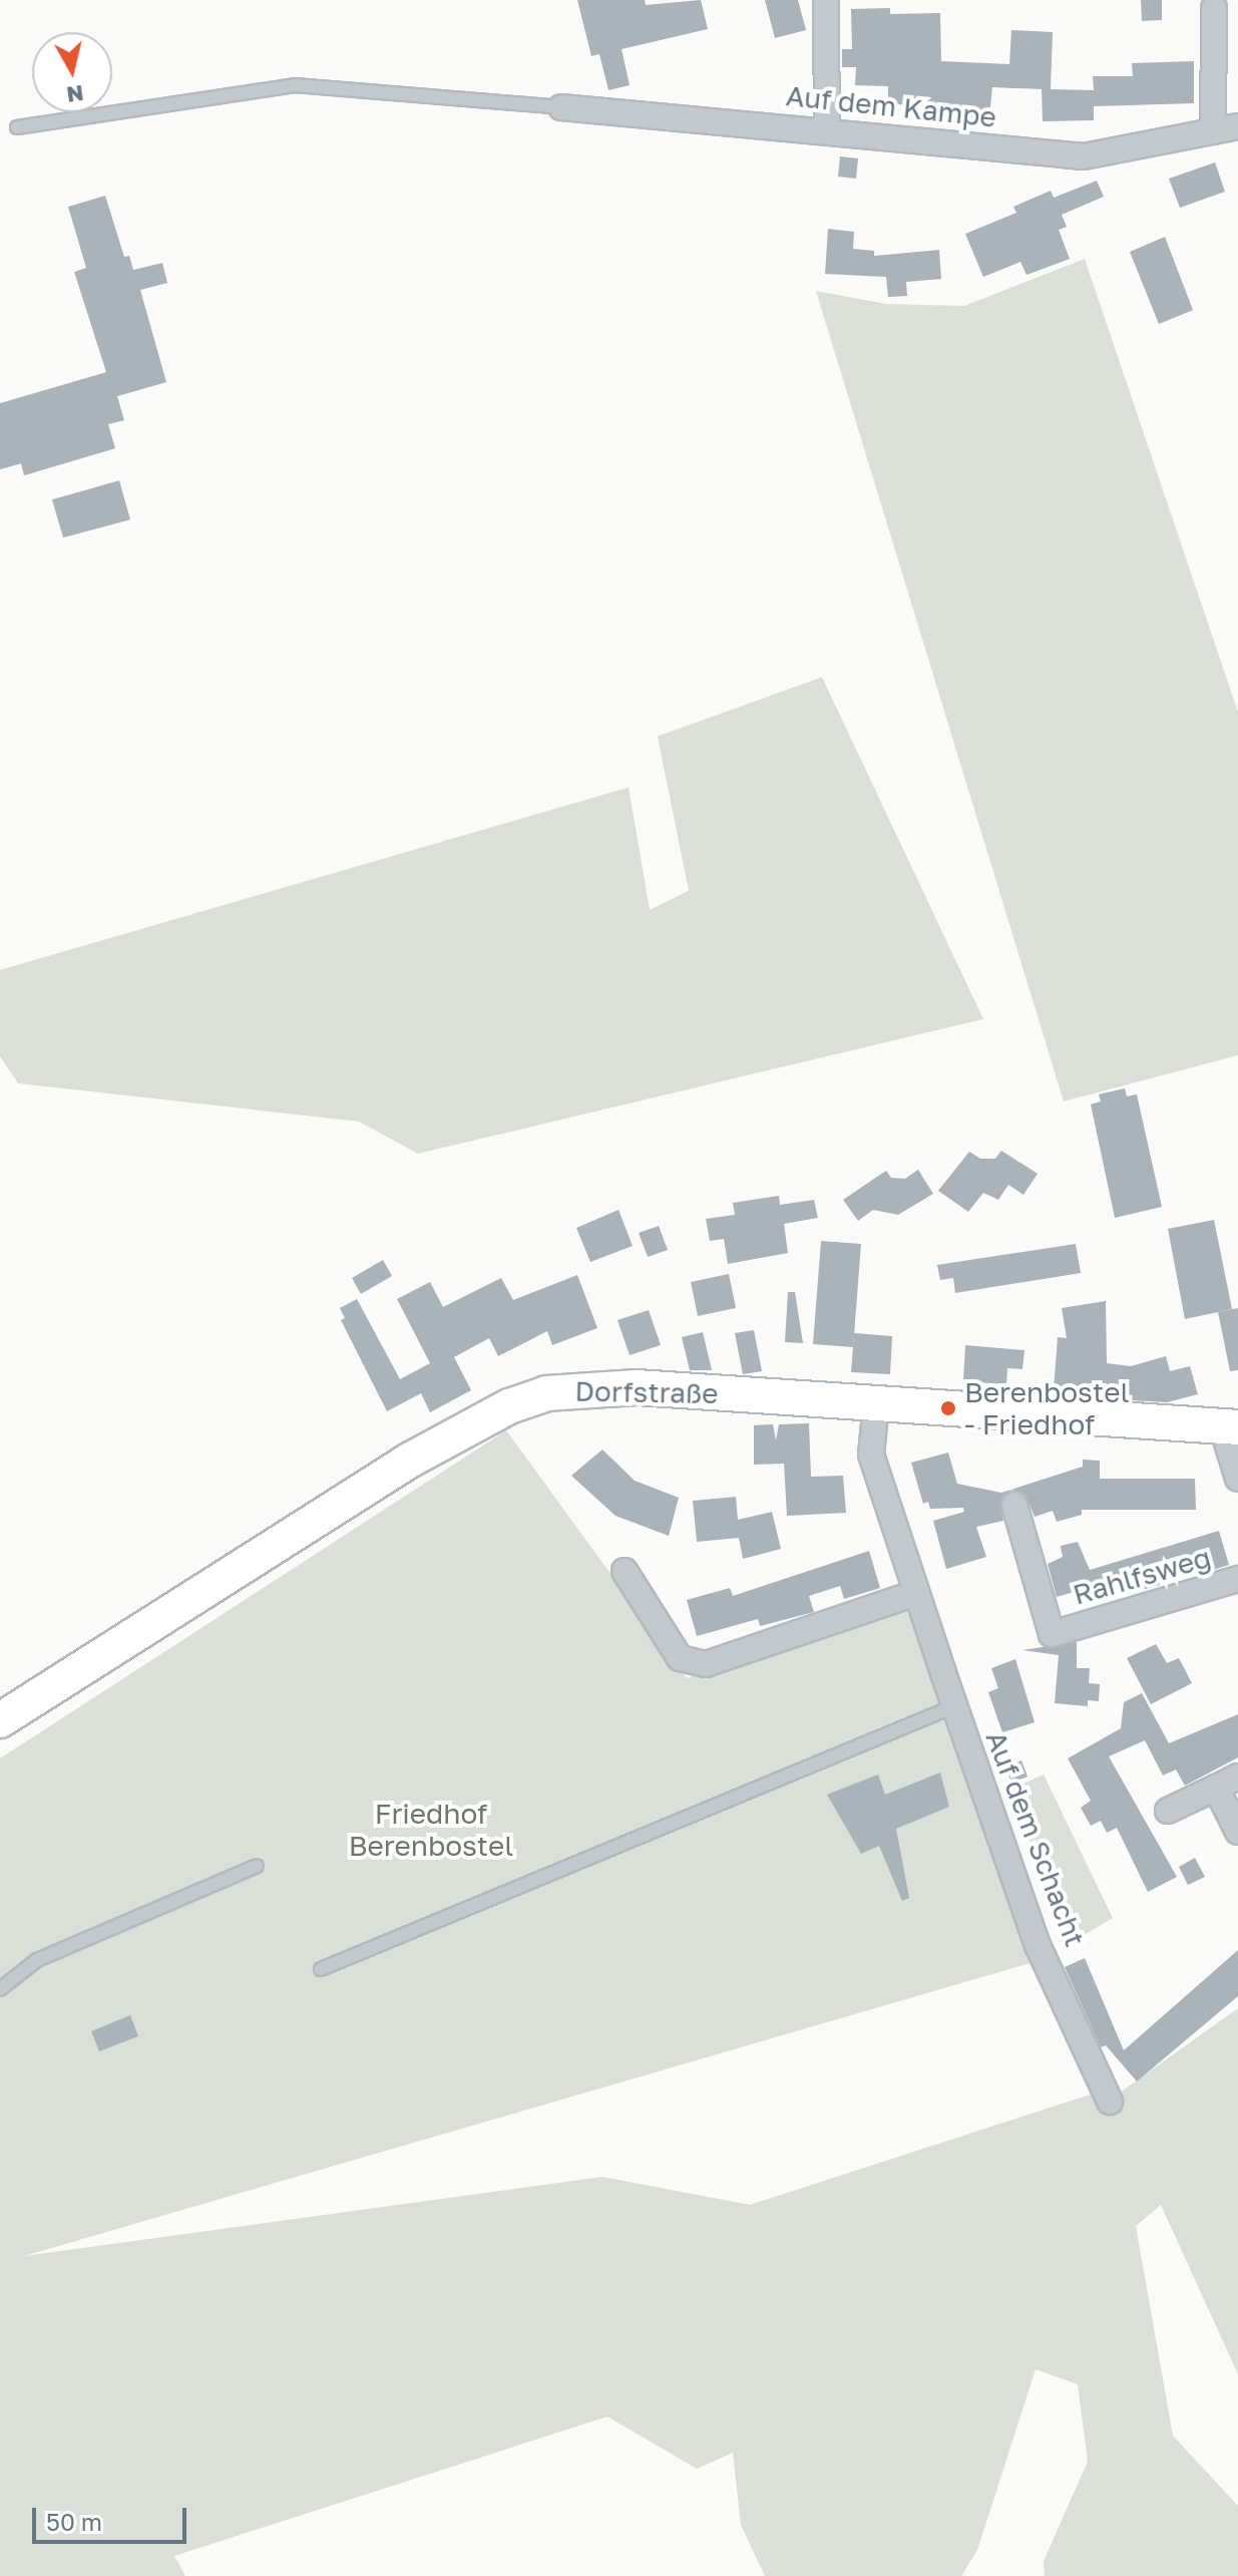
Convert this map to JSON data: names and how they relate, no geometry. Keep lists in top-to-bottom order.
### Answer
{
  "streets": {
    "street": [
      "Auf dem Kampe",
      "Dorfstraße",
      "Rahlfsweg",
      "Auf dem Schacht"
    ]
  },
  "crossings": [
    ["Dorfstraße", "Auf dem Schacht"]
  ],
  "parks": ["Friedhof Berenbostel"],
  "places": ["Berenbostel - Friedhof"],
  "scale_bar": "50 m",
  "north": "bottom"
}
